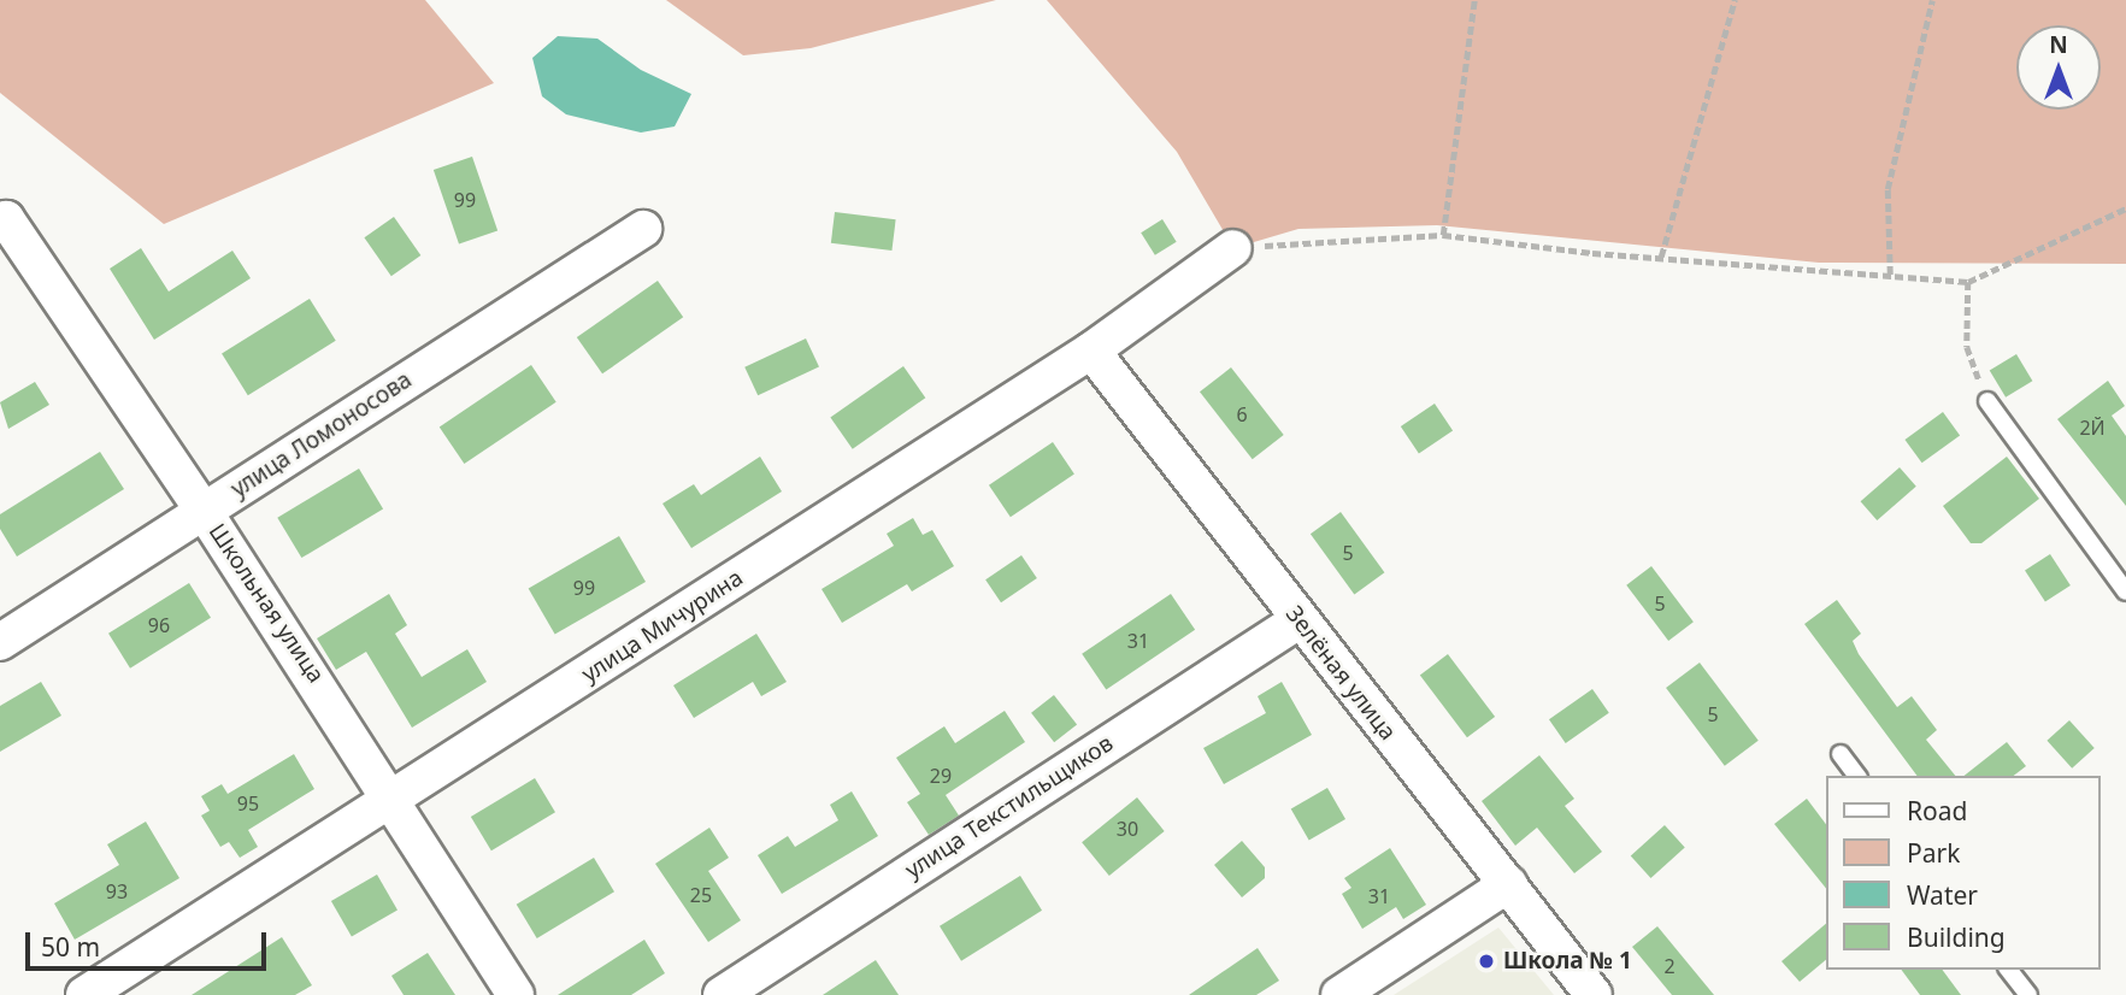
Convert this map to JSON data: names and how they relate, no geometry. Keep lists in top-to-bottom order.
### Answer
{
  "streets": {
    "street": [
      "улица Ломоносова",
      "Школьная улица",
      "улица Мичурина",
      "Зелёная улица",
      "улица Текстильщиков"
    ]
  },
  "crossings": [
    ["улица Ломоносова", "Школьная улица"],
    ["Школьная улица", "улица Мичурина"],
    ["улица Мичурина", "Зелёная улица"],
    ["Зелёная улица", "улица Текстильщиков"]
  ],
  "places": ["Школа № 1"],
  "house_numbers": [
    "99",
    "6",
    "2Й",
    "5",
    "99",
    "5",
    "96",
    "31",
    "5",
    "29",
    "95",
    "30",
    "93",
    "25",
    "31",
    "2"
  ],
  "legend": [
    "Road",
    "Park",
    "Water",
    "Building"
  ],
  "scale_bar": "50 m",
  "north": "top"
}
